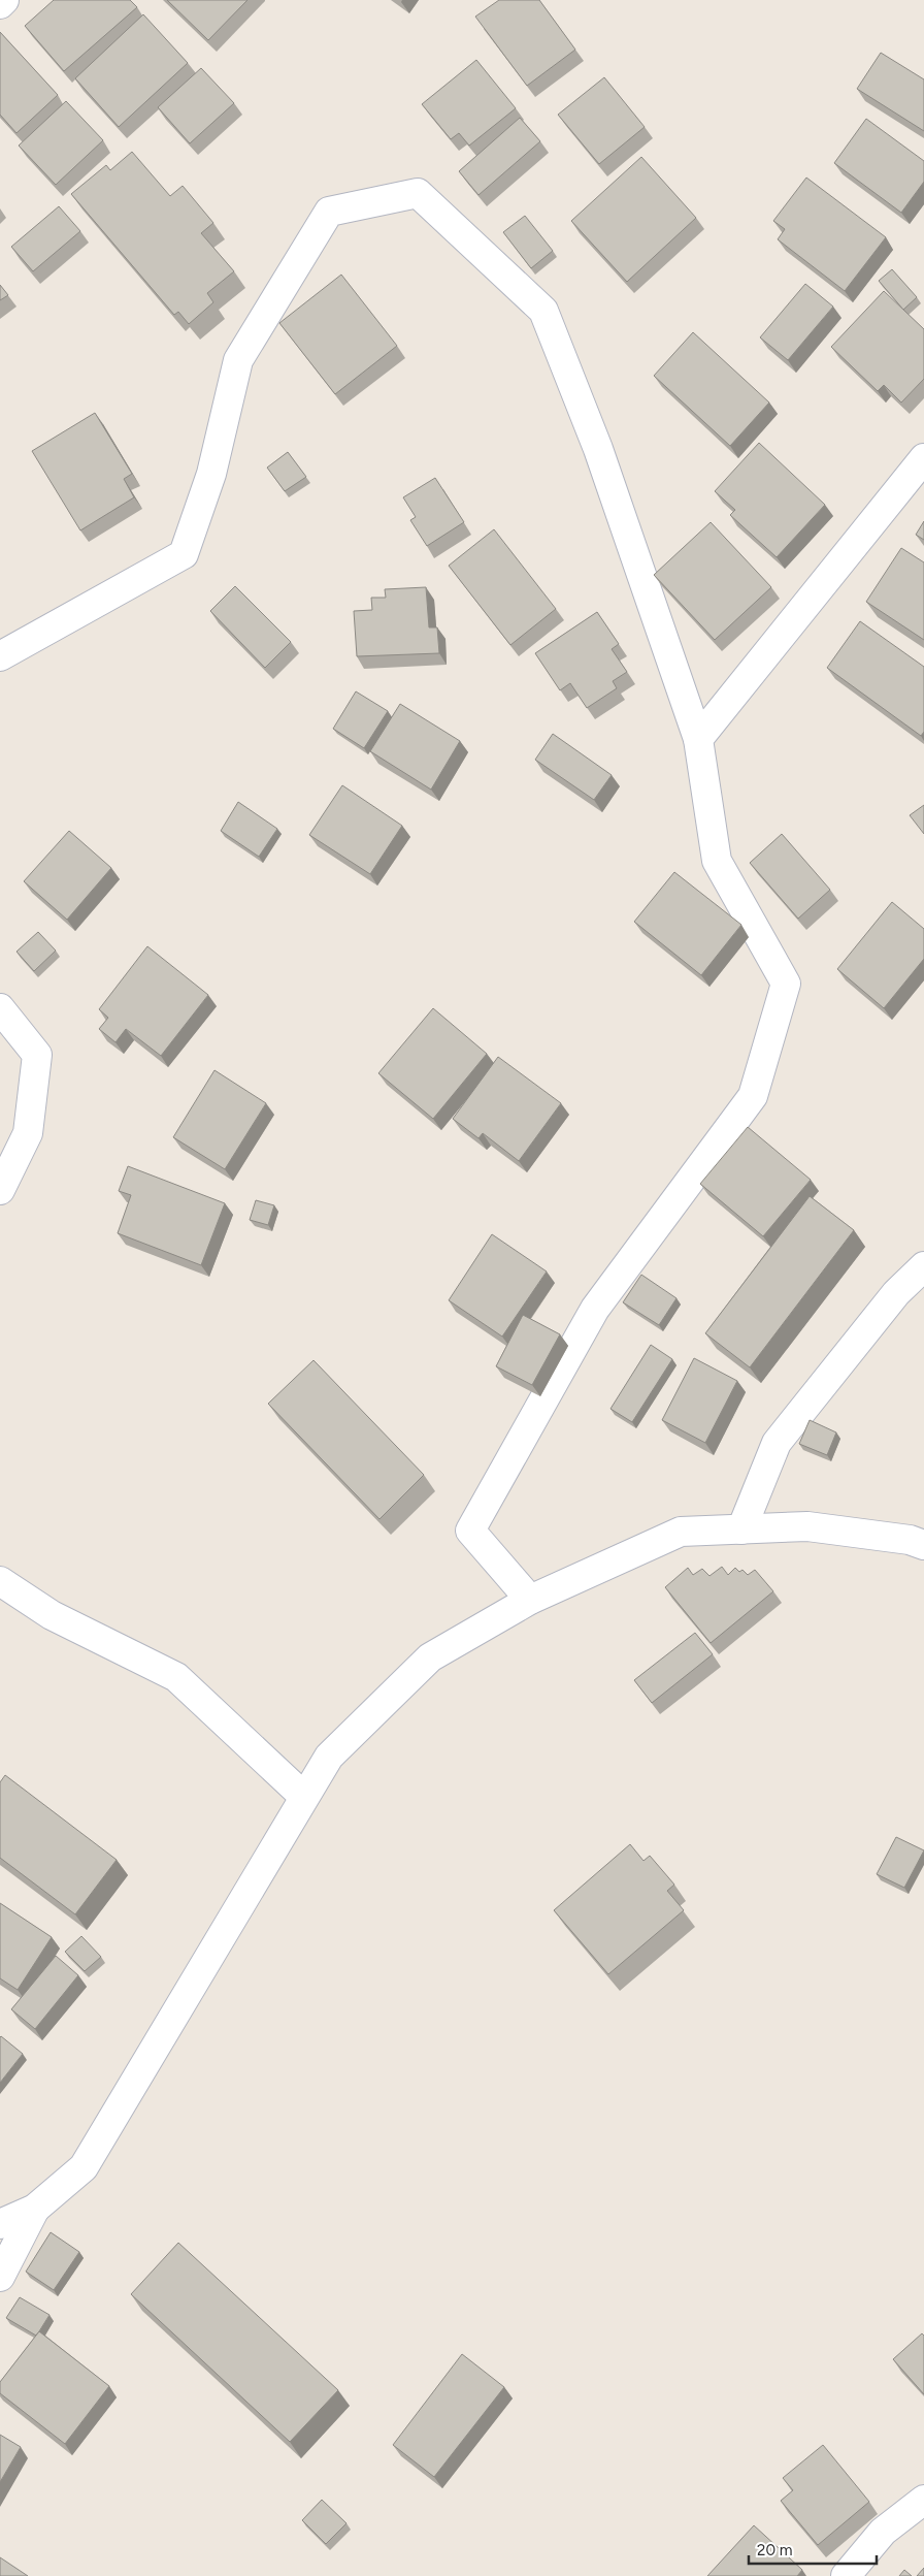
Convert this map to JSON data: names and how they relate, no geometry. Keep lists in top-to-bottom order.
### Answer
{
  "scale_bar": "20 m"
}
